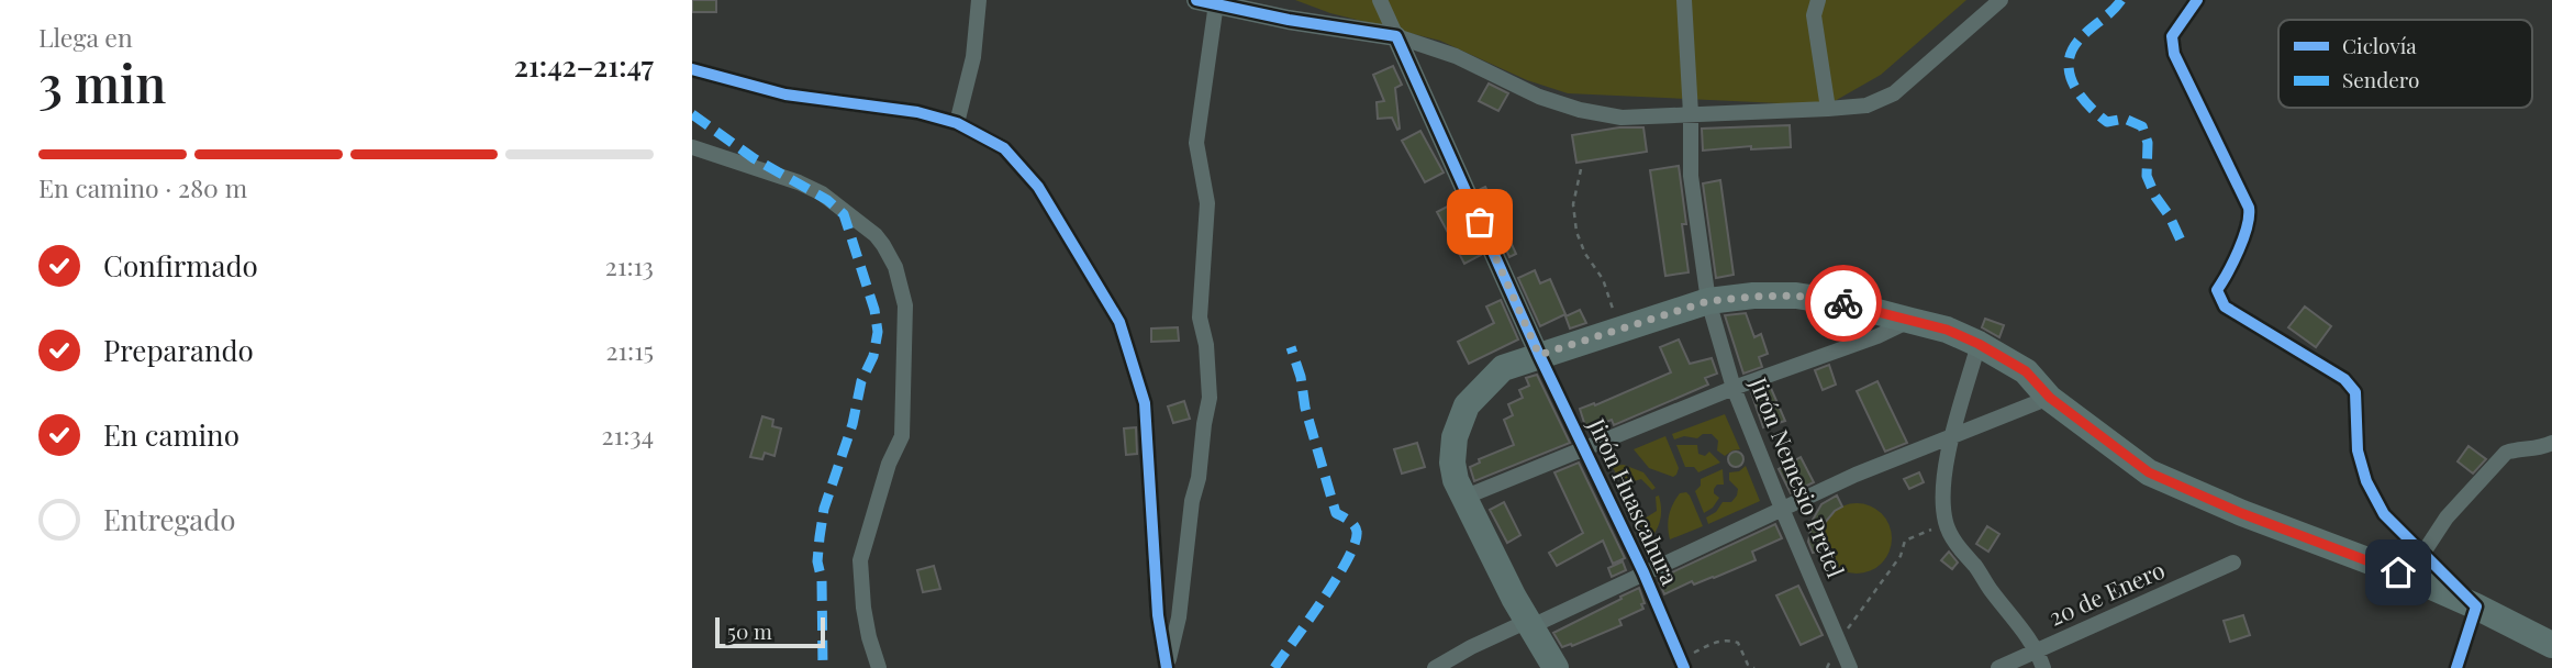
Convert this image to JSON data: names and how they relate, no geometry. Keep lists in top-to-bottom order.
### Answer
{
  "streets": {
    "street": ["Jirón Nemesio Pretel", "Jirón Huascahura", "20 de Enero"]
  },
  "legend": ["Ciclovía", "Sendero"],
  "scale_bar": "50 m",
  "page": {
    "heading": ["3 min", "Llega en", "21:42–21:47"],
    "bar": "En camino · 280 m",
    "list": [
      ["Confirmado", "21:13"],
      ["Preparando", "21:15"],
      ["En camino", "21:34"],
      "Entregado"
    ],
    "scale": "50 m"
  }
}
